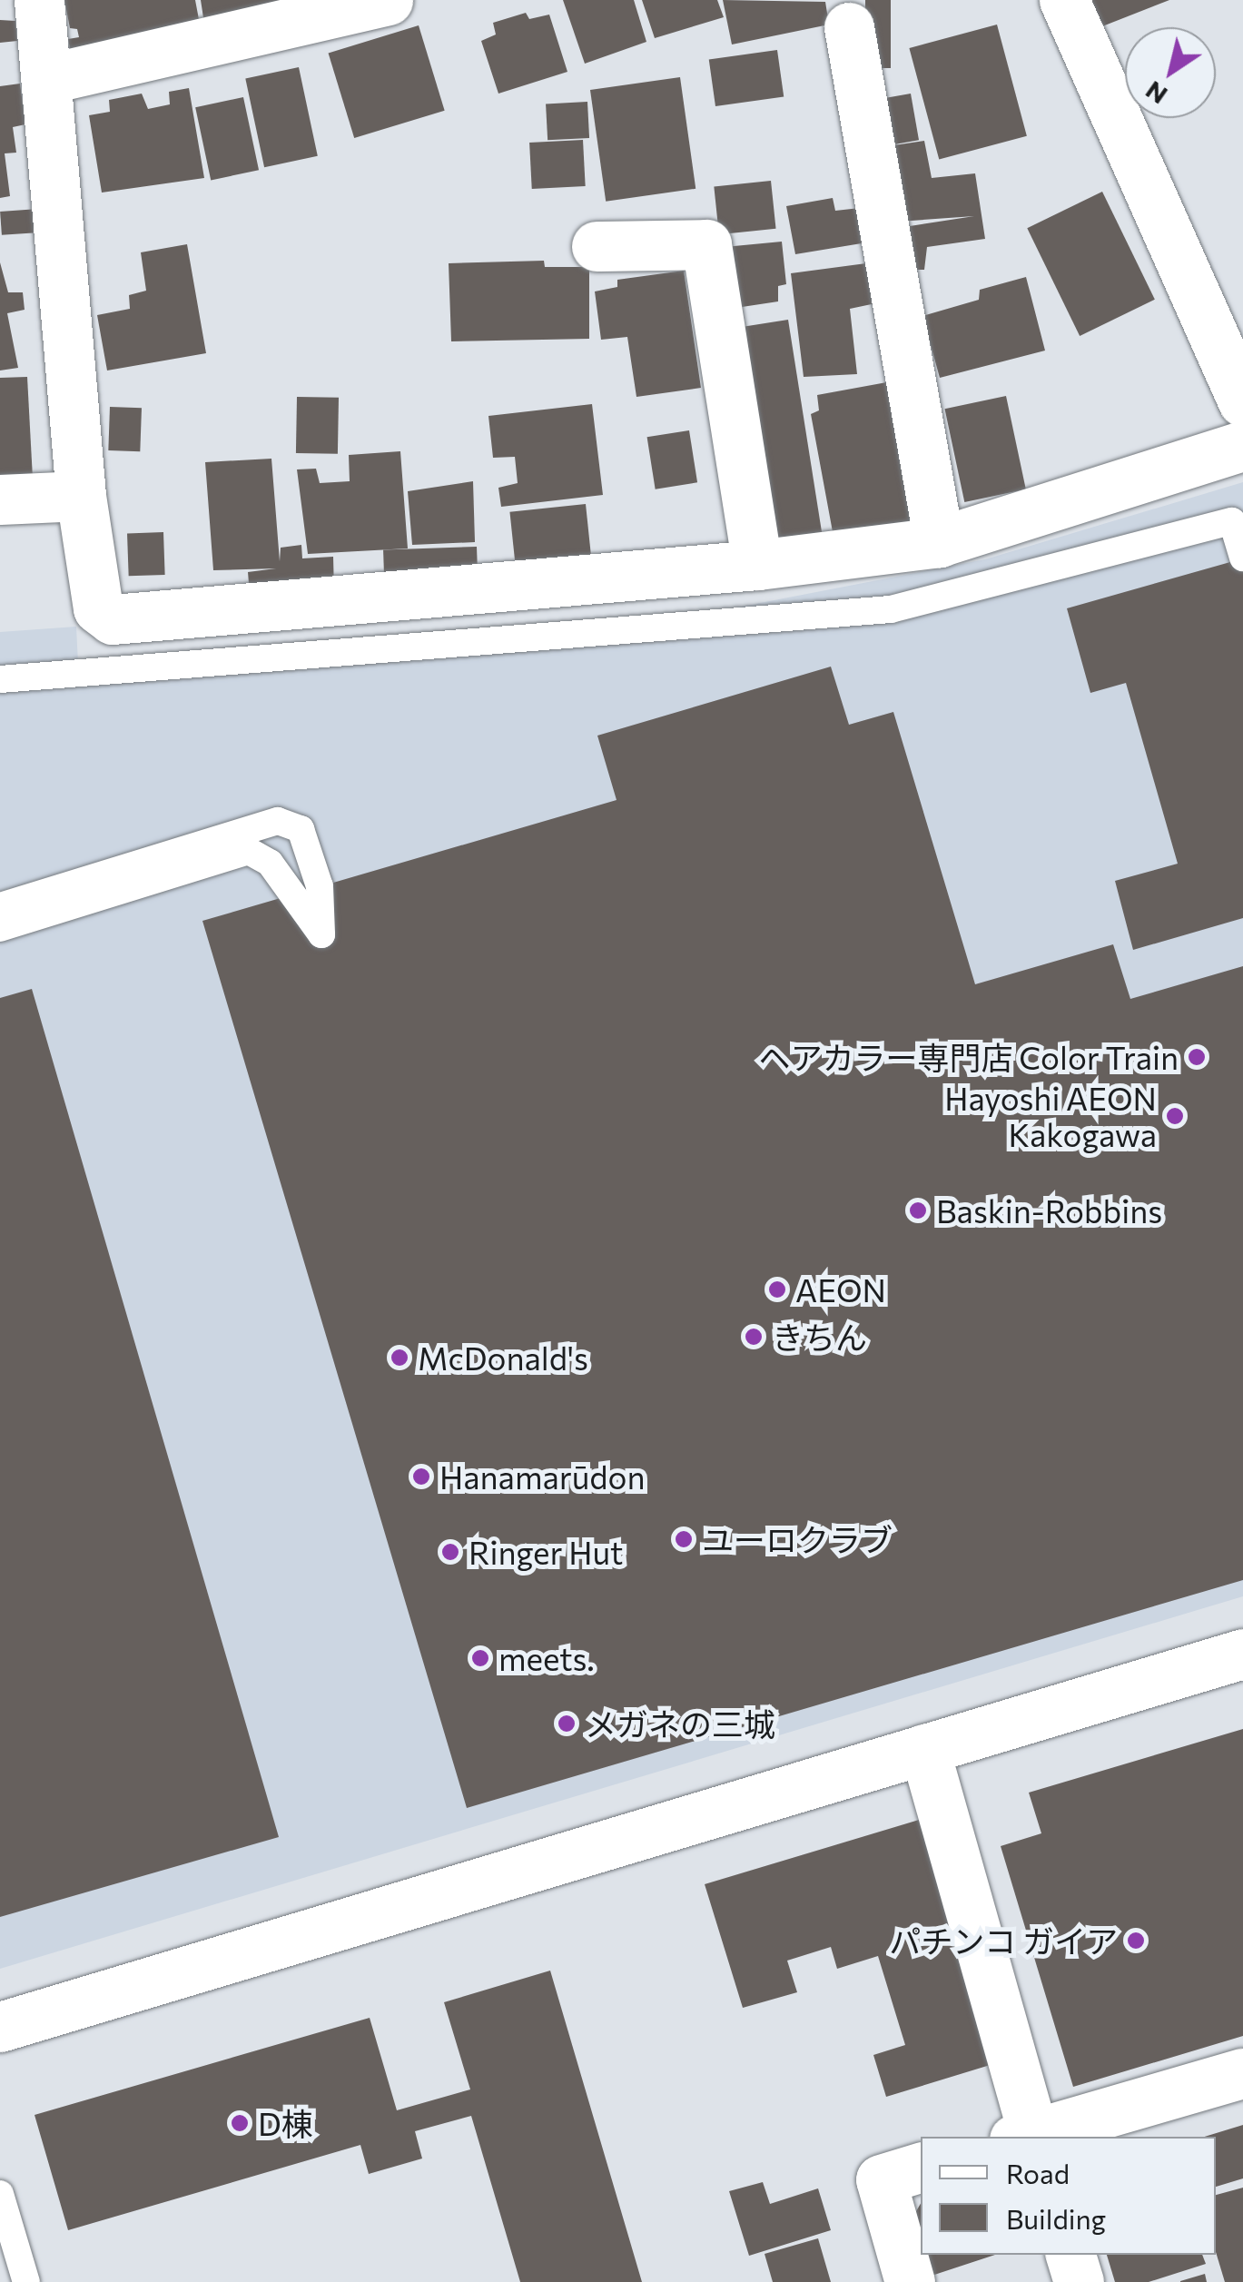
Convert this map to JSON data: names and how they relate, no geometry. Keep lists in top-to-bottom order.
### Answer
{
  "places": [
    "ヘアカラー専門店 Color Train",
    "Hayoshi AEON Kakogawa",
    "Baskin-Robbins",
    "AEON",
    "きちん",
    "McDonald's",
    "Hanamarūdon",
    "ユーロクラブ",
    "Ringer Hut",
    "meets.",
    "メガネの三城",
    "パチンコ ガイア",
    "D棟"
  ],
  "legend": ["Road", "Building"],
  "north": "bottom left"
}
